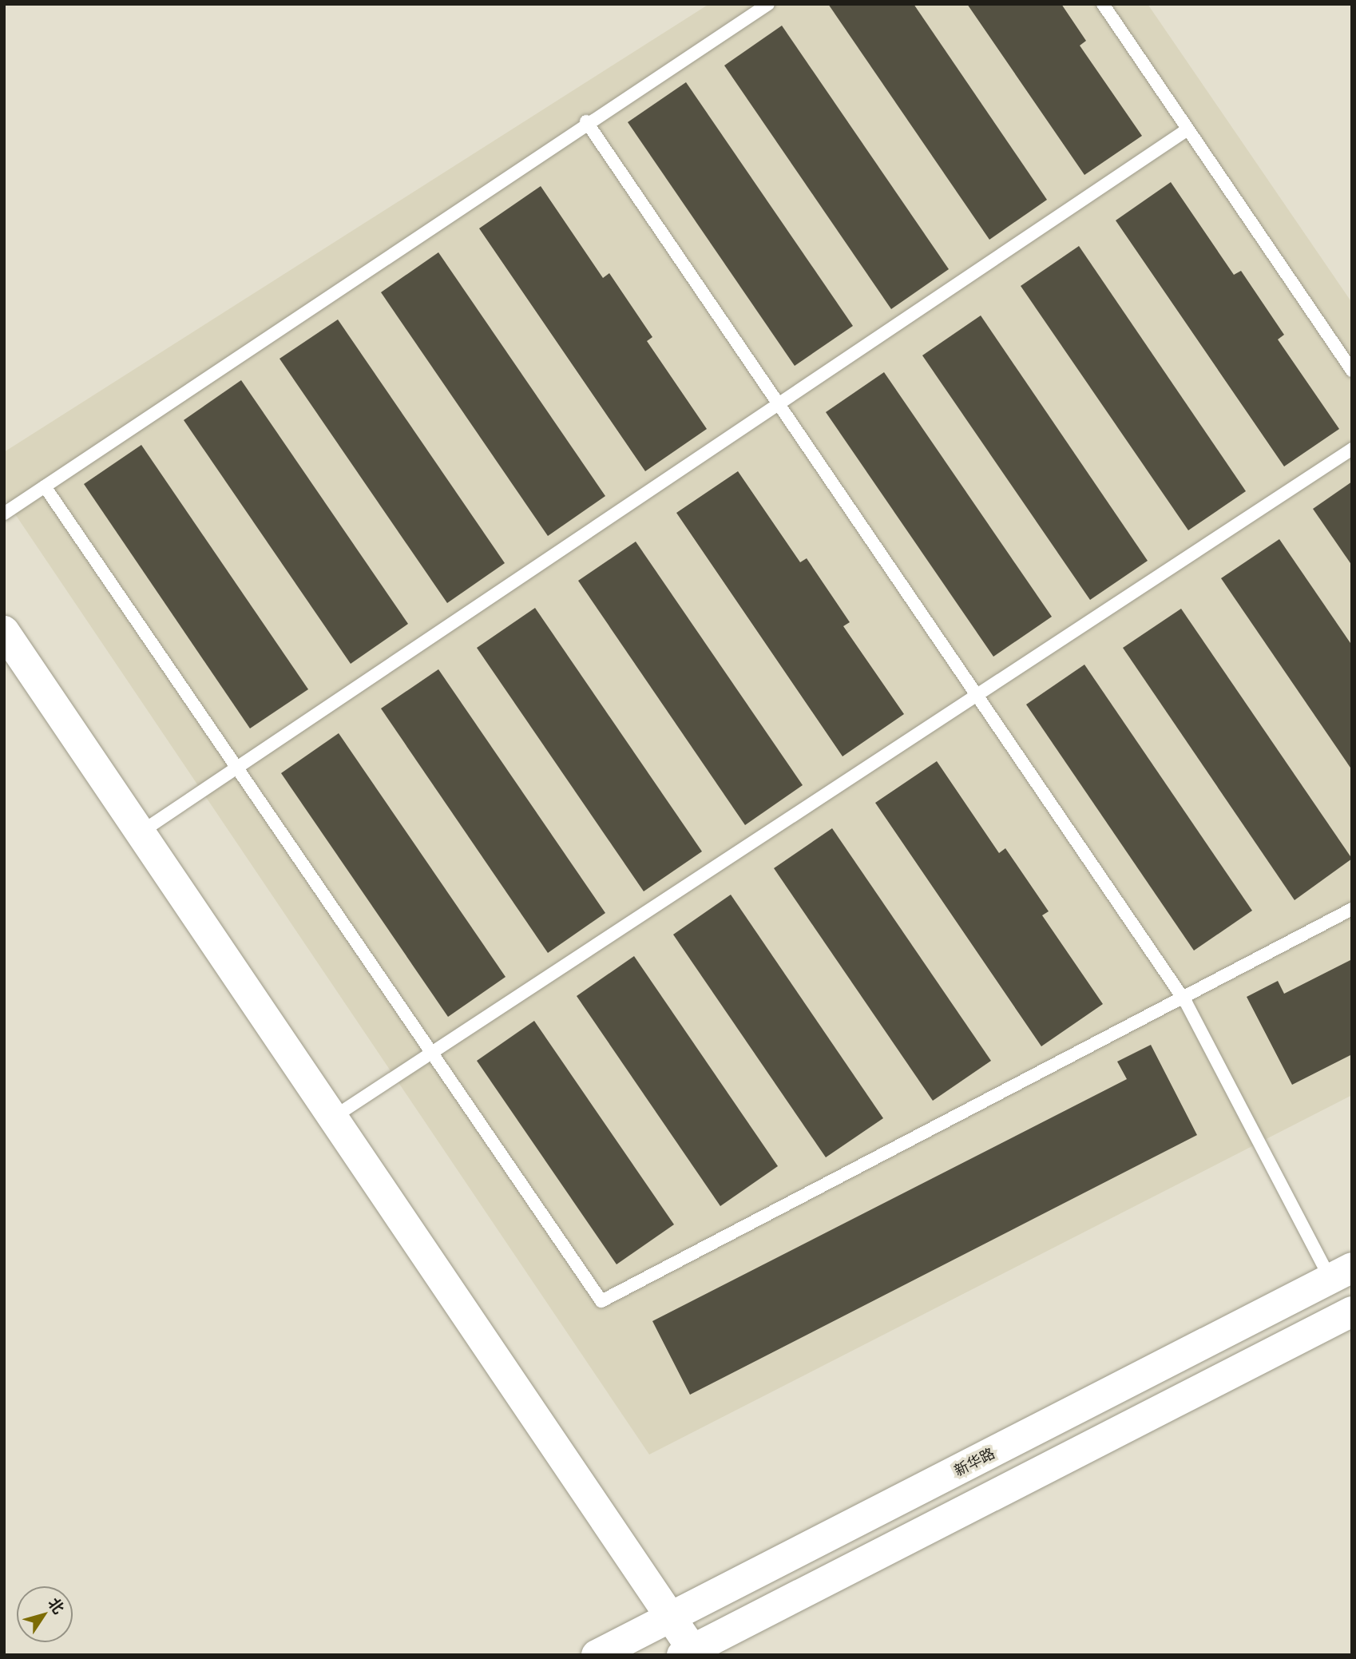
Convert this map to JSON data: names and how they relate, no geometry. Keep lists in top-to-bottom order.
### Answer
{
  "streets": {
    "main road": ["新华路"]
  },
  "north": "top right"
}
